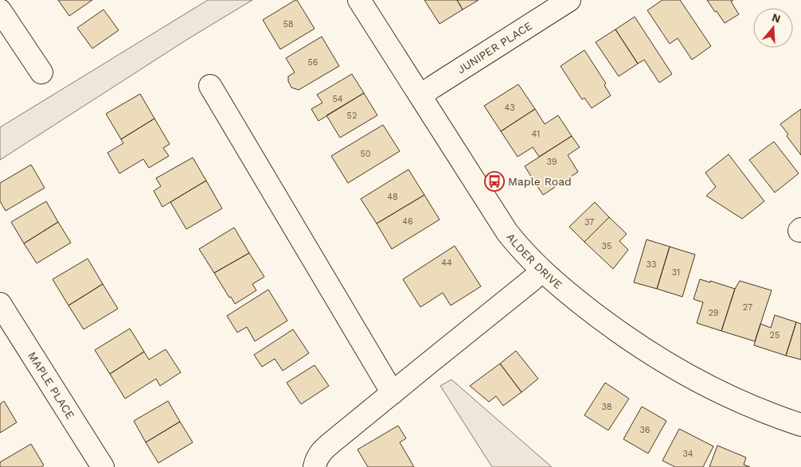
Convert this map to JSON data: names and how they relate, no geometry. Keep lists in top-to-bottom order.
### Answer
{
  "streets": {
    "street": ["JUNIPER PLACE", "ALDER DRIVE", "MAPLE PLACE"]
  },
  "crossings": [
    ["JUNIPER PLACE", "ALDER DRIVE"]
  ],
  "places": {
    "bus stop": ["Maple Road"]
  },
  "house_numbers": [
    "58",
    "56",
    "54",
    "43",
    "52",
    "41",
    "50",
    "39",
    "48",
    "46",
    "37",
    "35",
    "44",
    "33",
    "31",
    "27",
    "29",
    "25",
    "38",
    "36",
    "34"
  ],
  "north": "top"
}
